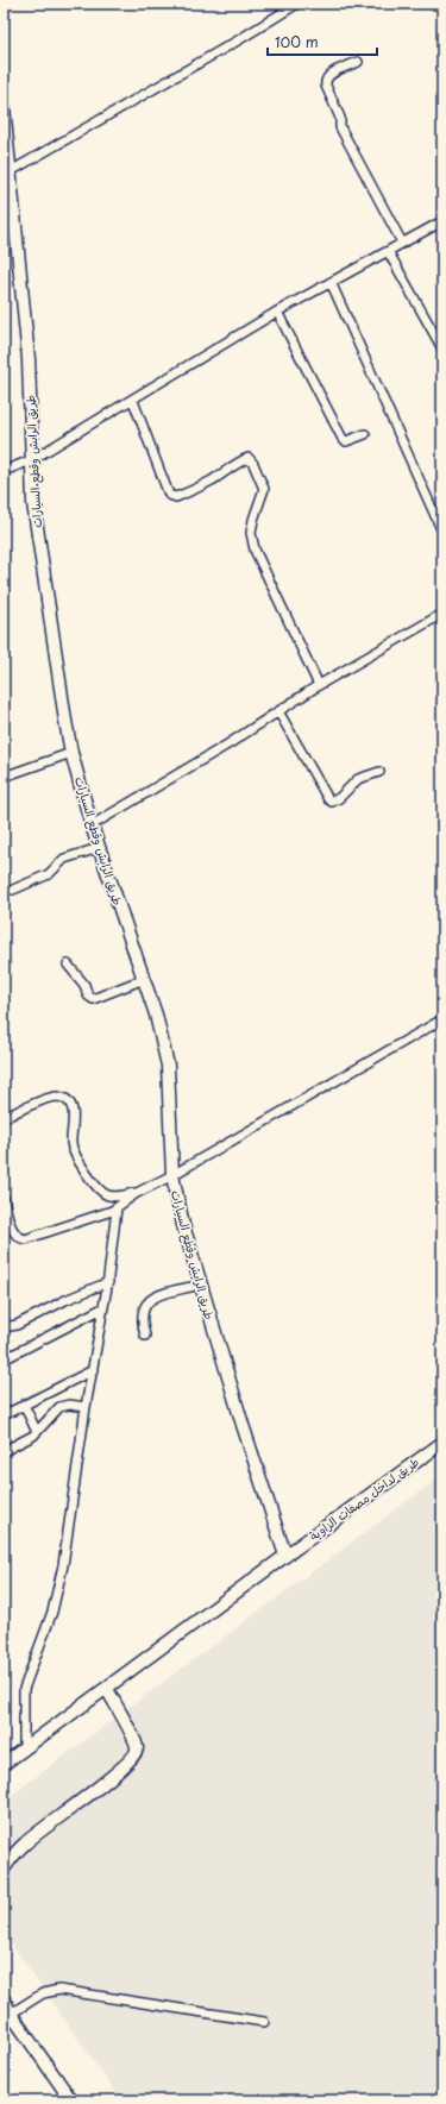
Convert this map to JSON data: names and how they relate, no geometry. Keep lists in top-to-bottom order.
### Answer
{
  "streets": {
    "main road": ["طريق الرابش وقطع السيارات", "طريق لداخل مصفات الزاوية"]
  },
  "crossings": [
    ["طريق الرابش وقطع السيارات", "طريق لداخل مصفات الزاوية"]
  ],
  "scale_bar": "100 m"
}
